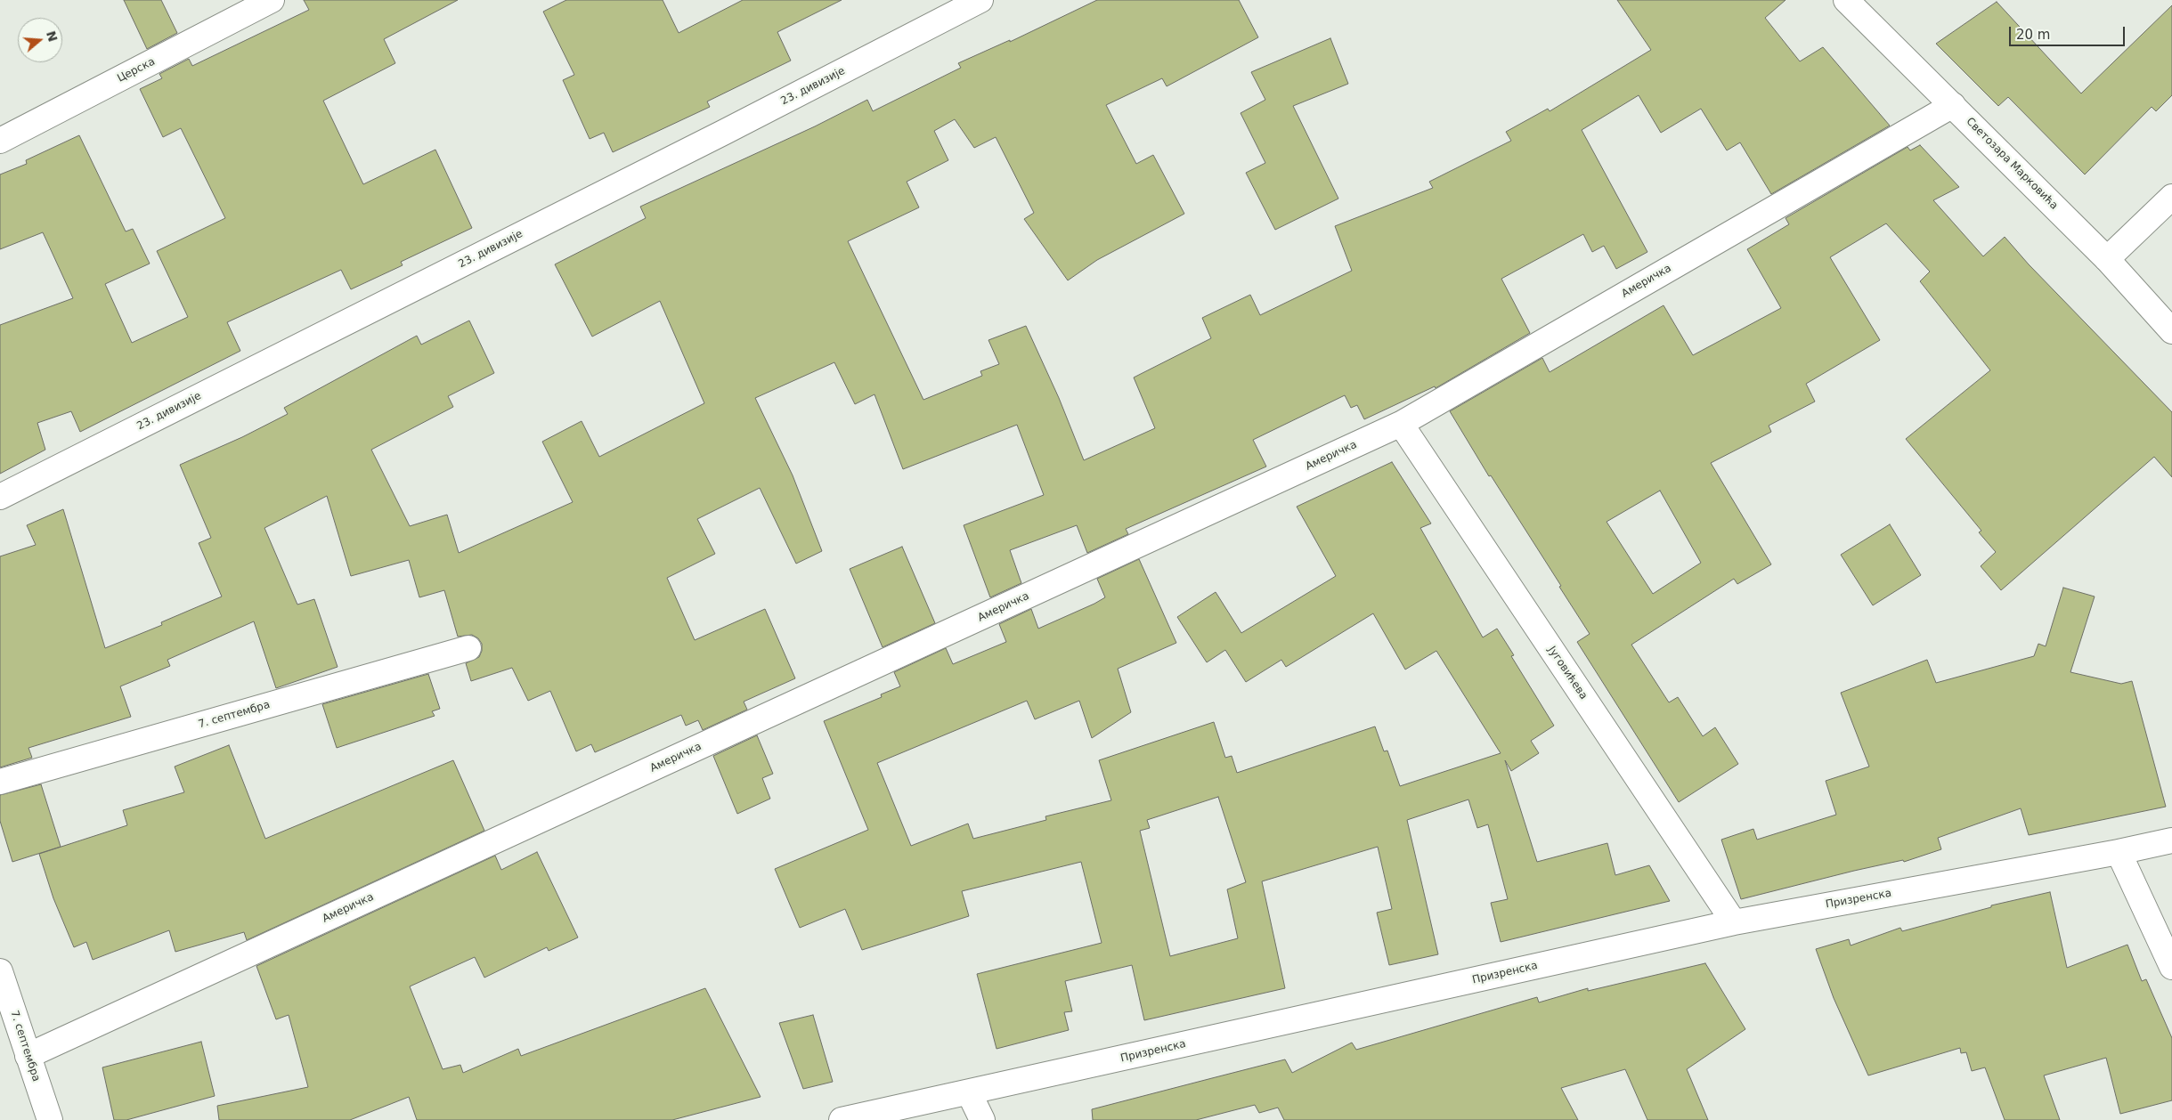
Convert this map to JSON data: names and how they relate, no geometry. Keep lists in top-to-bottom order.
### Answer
{
  "streets": {
    "street": [
      "Церска",
      "23. дивизије",
      "Светозара Марковића",
      "Америчка",
      "Југовићева",
      "7. септембра",
      "Призренска"
    ]
  },
  "crossings": [
    ["Светозара Марковића", "Америчка"],
    ["Америчка", "Југовићева"],
    ["Америчка", "7. септембра"],
    ["Југовићева", "Призренска"]
  ],
  "scale_bar": "20 m",
  "north": "right"
}
